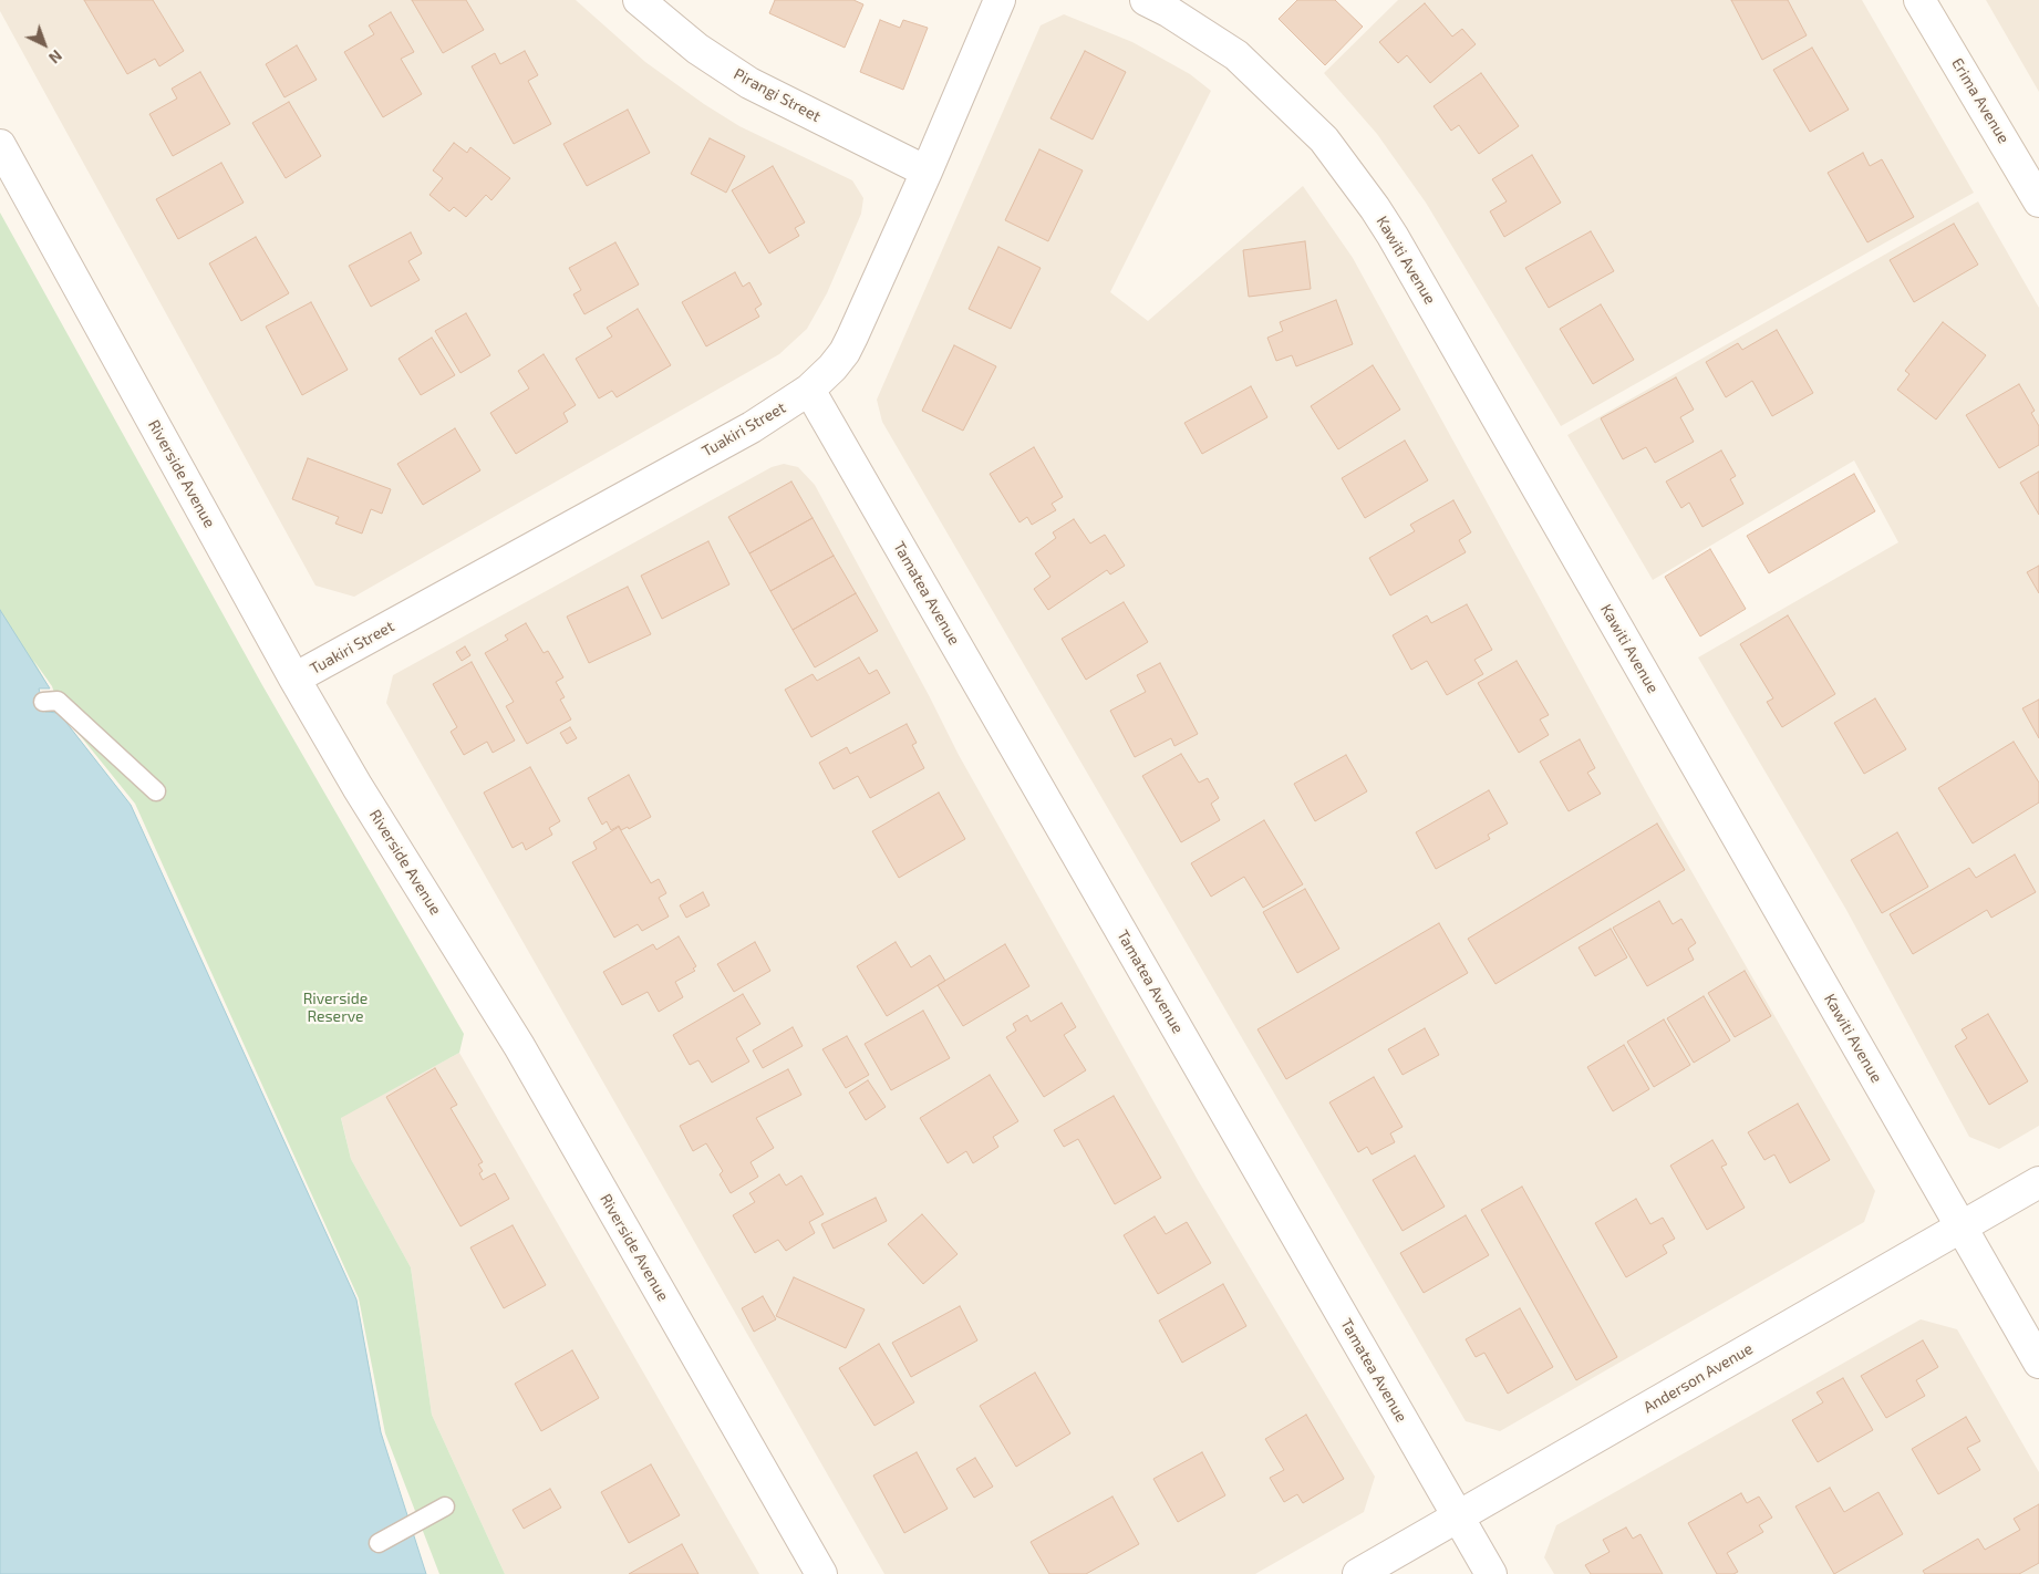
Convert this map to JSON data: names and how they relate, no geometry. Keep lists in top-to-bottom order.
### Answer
{
  "streets": {
    "street": [
      "Pirangi Street",
      "Erima Avenue",
      "Kawiti Avenue",
      "Tuakiri Street",
      "Riverside Avenue",
      "Tamatea Avenue",
      "Anderson Avenue"
    ]
  },
  "crossings": [
    ["Pirangi Street", "Tuakiri Street"],
    ["Kawiti Avenue", "Anderson Avenue"],
    ["Tuakiri Street", "Riverside Avenue"],
    ["Tuakiri Street", "Tamatea Avenue"],
    ["Tamatea Avenue", "Anderson Avenue"]
  ],
  "parks": ["Riverside Reserve"],
  "north": "bottom right"
}
